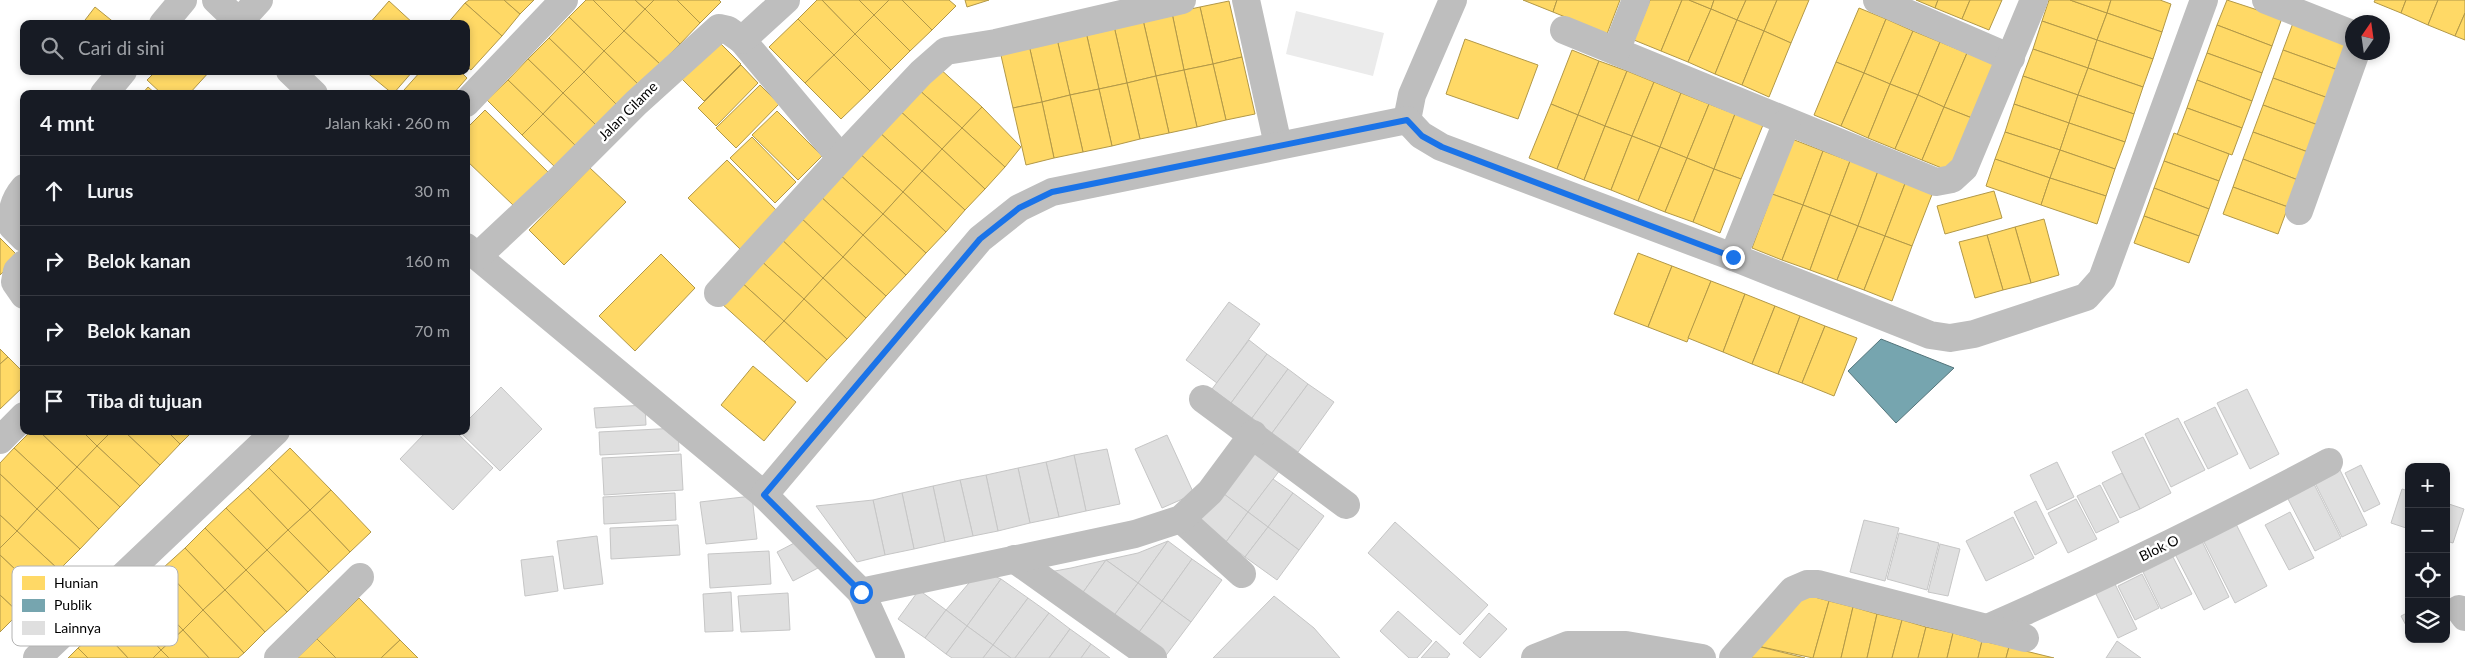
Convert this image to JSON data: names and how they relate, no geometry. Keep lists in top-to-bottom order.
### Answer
{
  "streets": {
    "street": ["Jalan Cilame", "Blok O"]
  },
  "legend": ["Hunian", "Publik", "Lainnya"],
  "north": "top",
  "page": {
    "search": "Cari di sini",
    "heading": ["4 mnt", "Jalan kaki · 260 m"],
    "list": [
      ["Lurus", "30 m"],
      ["Belok kanan", "160 m"],
      ["Belok kanan", "70 m"],
      "Tiba di tujuan"
    ],
    "map_buttons": ["+", "−"]
  }
}
